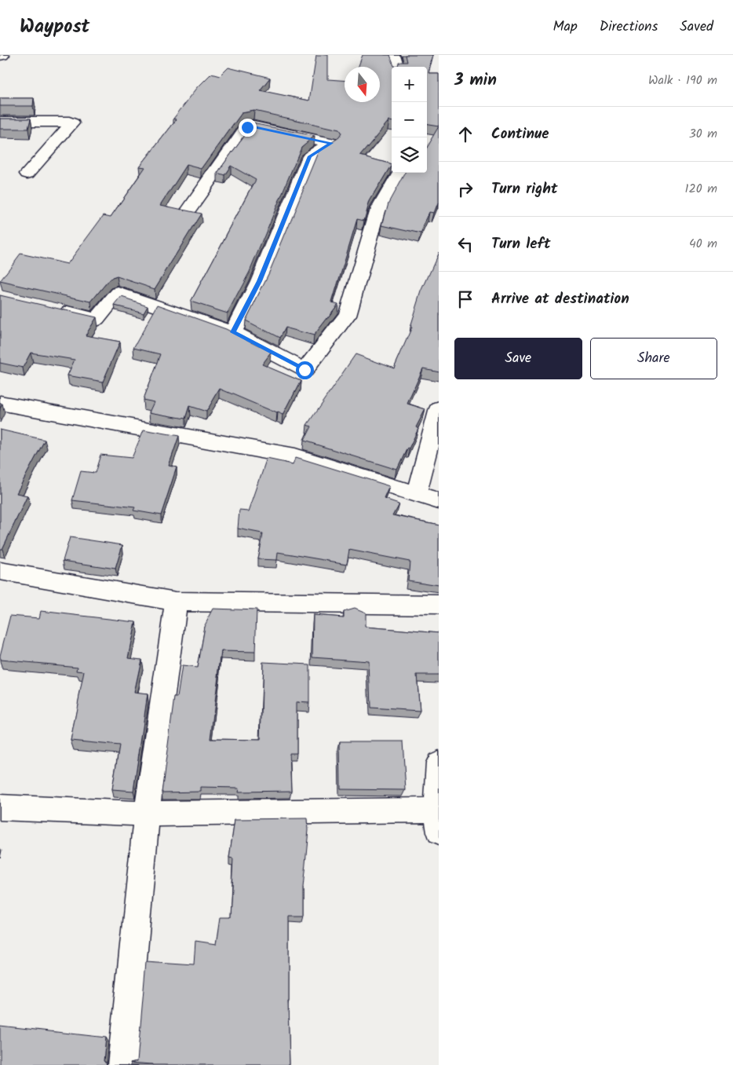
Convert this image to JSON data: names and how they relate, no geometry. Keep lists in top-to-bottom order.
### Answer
{
  "north": "bottom",
  "page": {
    "header": "Waypost",
    "nav": ["Map", "Directions", "Saved"],
    "heading": ["3 min", "Walk · 190 m"],
    "map_buttons": ["+", "−"],
    "list": [
      ["Continue", "30 m"],
      ["Turn right", "120 m"],
      ["Turn left", "40 m"],
      "Arrive at destination"
    ],
    "buttons": ["Save", "Share"]
  }
}
